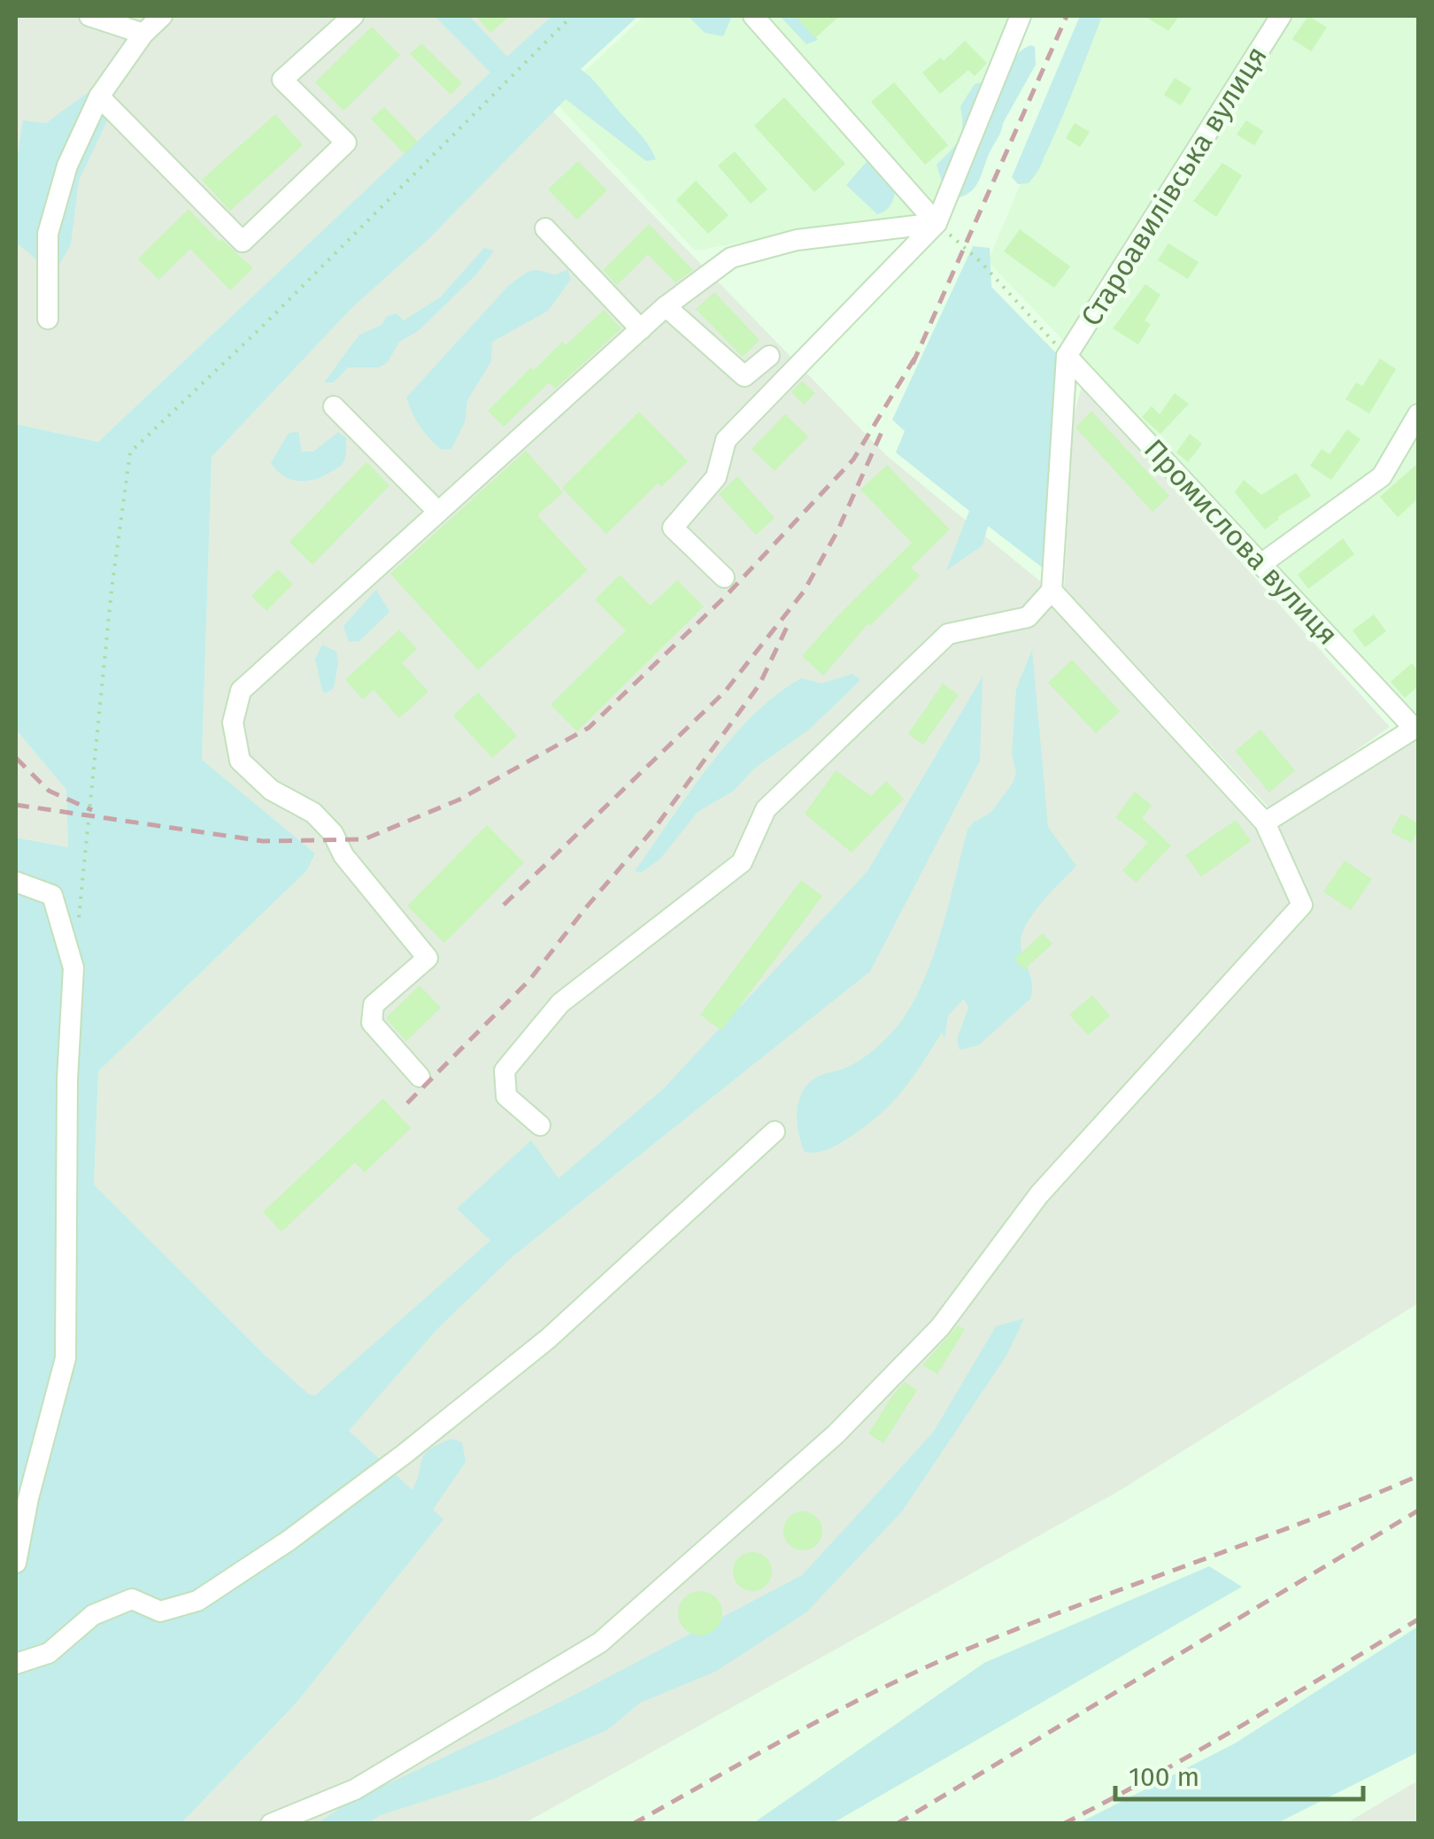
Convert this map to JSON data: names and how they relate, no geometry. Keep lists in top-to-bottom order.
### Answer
{
  "streets": {
    "street": ["Староавилівська вулиця", "Промислова вулиця"]
  },
  "crossings": [
    ["Староавилівська вулиця", "Промислова вулиця"]
  ],
  "scale_bar": "100 m"
}
